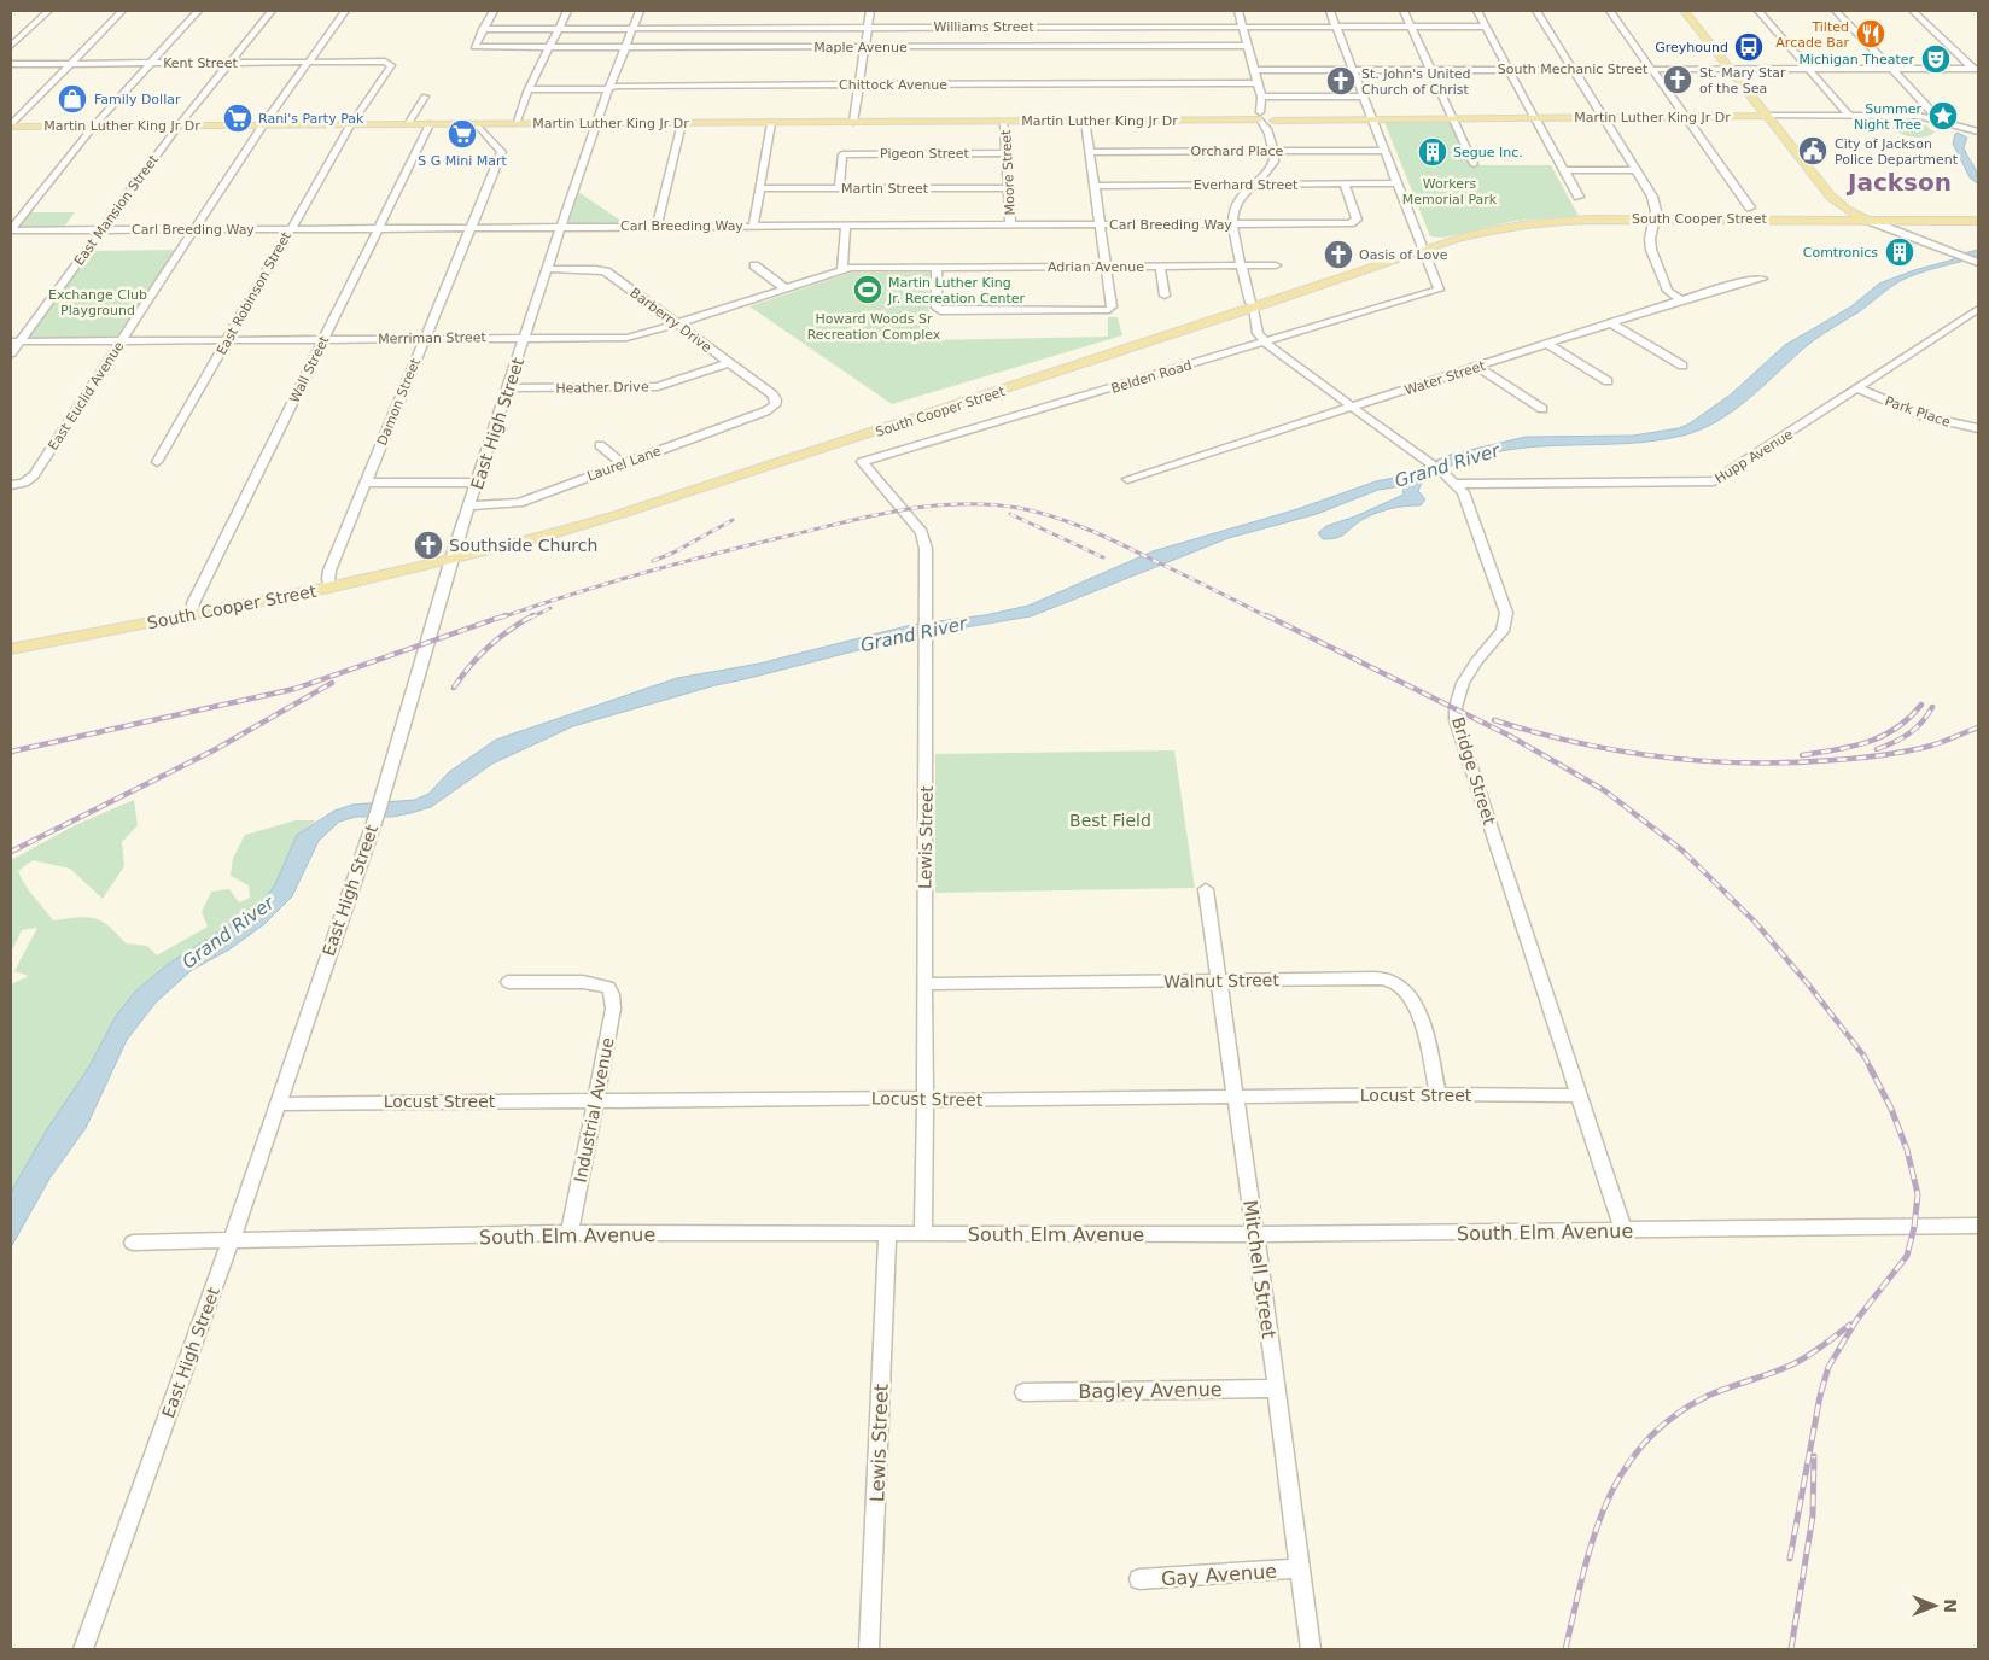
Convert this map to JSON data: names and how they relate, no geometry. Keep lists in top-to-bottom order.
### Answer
{
  "streets": {
    "main road": ["Martin Luther King Jr Dr", "South Cooper Street"],
    "street": [
      "Williams Street",
      "Maple Avenue",
      "Kent Street",
      "South Mechanic Street",
      "Chittock Avenue",
      "Orchard Place",
      "Pigeon Street",
      "Moore Street",
      "Everhard Street",
      "Martin Street",
      "East Mansion Street",
      "Carl Breeding Way",
      "Adrian Avenue",
      "East Robinson Street",
      "Barberry Drive",
      "Merriman Street",
      "Wall Street",
      "Belden Road",
      "Water Street",
      "Heather Drive",
      "East Euclid Avenue",
      "Damon Street",
      "Park Place",
      "East High Street",
      "Hupp Avenue",
      "Laurel Lane",
      "Bridge Street",
      "Lewis Street",
      "Walnut Street",
      "Locust Street",
      "Industrial Avenue",
      "South Elm Avenue",
      "Mitchell Street",
      "Bagley Avenue",
      "Gay Avenue"
    ]
  },
  "crossings": [
    ["Williams Street", "Maple Avenue"],
    ["Williams Street", "East High Street"],
    ["Maple Avenue", "East High Street"],
    ["Kent Street", "East Mansion Street"],
    ["Kent Street", "East Robinson Street"],
    ["Kent Street", "East Euclid Avenue"],
    ["Chittock Avenue", "East High Street"],
    ["Martin Luther King Jr Dr", "Moore Street"],
    ["Martin Luther King Jr Dr", "East Mansion Street"],
    ["Martin Luther King Jr Dr", "East Robinson Street"],
    ["Martin Luther King Jr Dr", "Wall Street"],
    ["Martin Luther King Jr Dr", "East Euclid Avenue"],
    ["Martin Luther King Jr Dr", "Damon Street"],
    ["Martin Luther King Jr Dr", "East High Street"],
    ["Pigeon Street", "Moore Street"],
    ["Pigeon Street", "Martin Street"],
    ["Moore Street", "Martin Street"],
    ["Moore Street", "Carl Breeding Way"],
    ["Everhard Street", "Carl Breeding Way"],
    ["East Mansion Street", "Carl Breeding Way"],
    ["East Mansion Street", "Merriman Street"],
    ["South Cooper Street", "Wall Street"],
    ["South Cooper Street", "Belden Road"],
    ["South Cooper Street", "Damon Street"],
    ["South Cooper Street", "East High Street"],
    ["Carl Breeding Way", "East Robinson Street"],
    ["Carl Breeding Way", "Wall Street"],
    ["Carl Breeding Way", "East Euclid Avenue"],
    ["Carl Breeding Way", "Damon Street"],
    ["Carl Breeding Way", "East High Street"],
    ["Adrian Avenue", "Merriman Street"],
    ["East Robinson Street", "Merriman Street"],
    ["Barberry Drive", "Merriman Street"],
    ["Barberry Drive", "Heather Drive"],
    ["Barberry Drive", "East High Street"],
    ["Barberry Drive", "Laurel Lane"],
    ["Merriman Street", "Wall Street"],
    ["Merriman Street", "East Euclid Avenue"],
    ["Merriman Street", "Damon Street"],
    ["Merriman Street", "East High Street"],
    ["Belden Road", "Bridge Street"],
    ["Belden Road", "Lewis Street"],
    ["Water Street", "Bridge Street"],
    ["Heather Drive", "East High Street"],
    ["Park Place", "Hupp Avenue"],
    ["East High Street", "Laurel Lane"],
    ["East High Street", "Locust Street"],
    ["East High Street", "South Elm Avenue"],
    ["Hupp Avenue", "Bridge Street"],
    ["Bridge Street", "Locust Street"],
    ["Bridge Street", "South Elm Avenue"],
    ["Lewis Street", "Walnut Street"],
    ["Lewis Street", "Locust Street"],
    ["Lewis Street", "South Elm Avenue"],
    ["Walnut Street", "Locust Street"],
    ["Walnut Street", "Mitchell Street"],
    ["Locust Street", "Industrial Avenue"],
    ["Locust Street", "Mitchell Street"],
    ["Industrial Avenue", "South Elm Avenue"],
    ["South Elm Avenue", "Mitchell Street"],
    ["Mitchell Street", "Bagley Avenue"],
    ["Mitchell Street", "Gay Avenue"]
  ],
  "districts": ["Jackson"],
  "water": ["Grand River"],
  "parks": [
    "Workers Memorial Park",
    "Exchange Club Playground",
    "Howard Woods Sr Recreation Complex",
    "Best Field"
  ],
  "places": {
    "restaurant": ["Tilted Arcade Bar"],
    "bus stop": ["Greyhound"],
    "theatre": ["Michigan Theater"],
    "church": [
      "St. Mary Star of the Sea",
      "St. John's United Church of Christ",
      "Oasis of Love",
      "Southside Church"
    ],
    "shop": ["Family Dollar"],
    "place": ["Summer Night Tree"],
    "supermarket": ["Rani's Party Pak", "S G Mini Mart"],
    "public building": ["City of Jackson Police Department"],
    "building": ["Segue Inc.", "Comtronics"],
    "sports": ["Martin Luther King Jr. Recreation Center"]
  },
  "north": "right"
}
